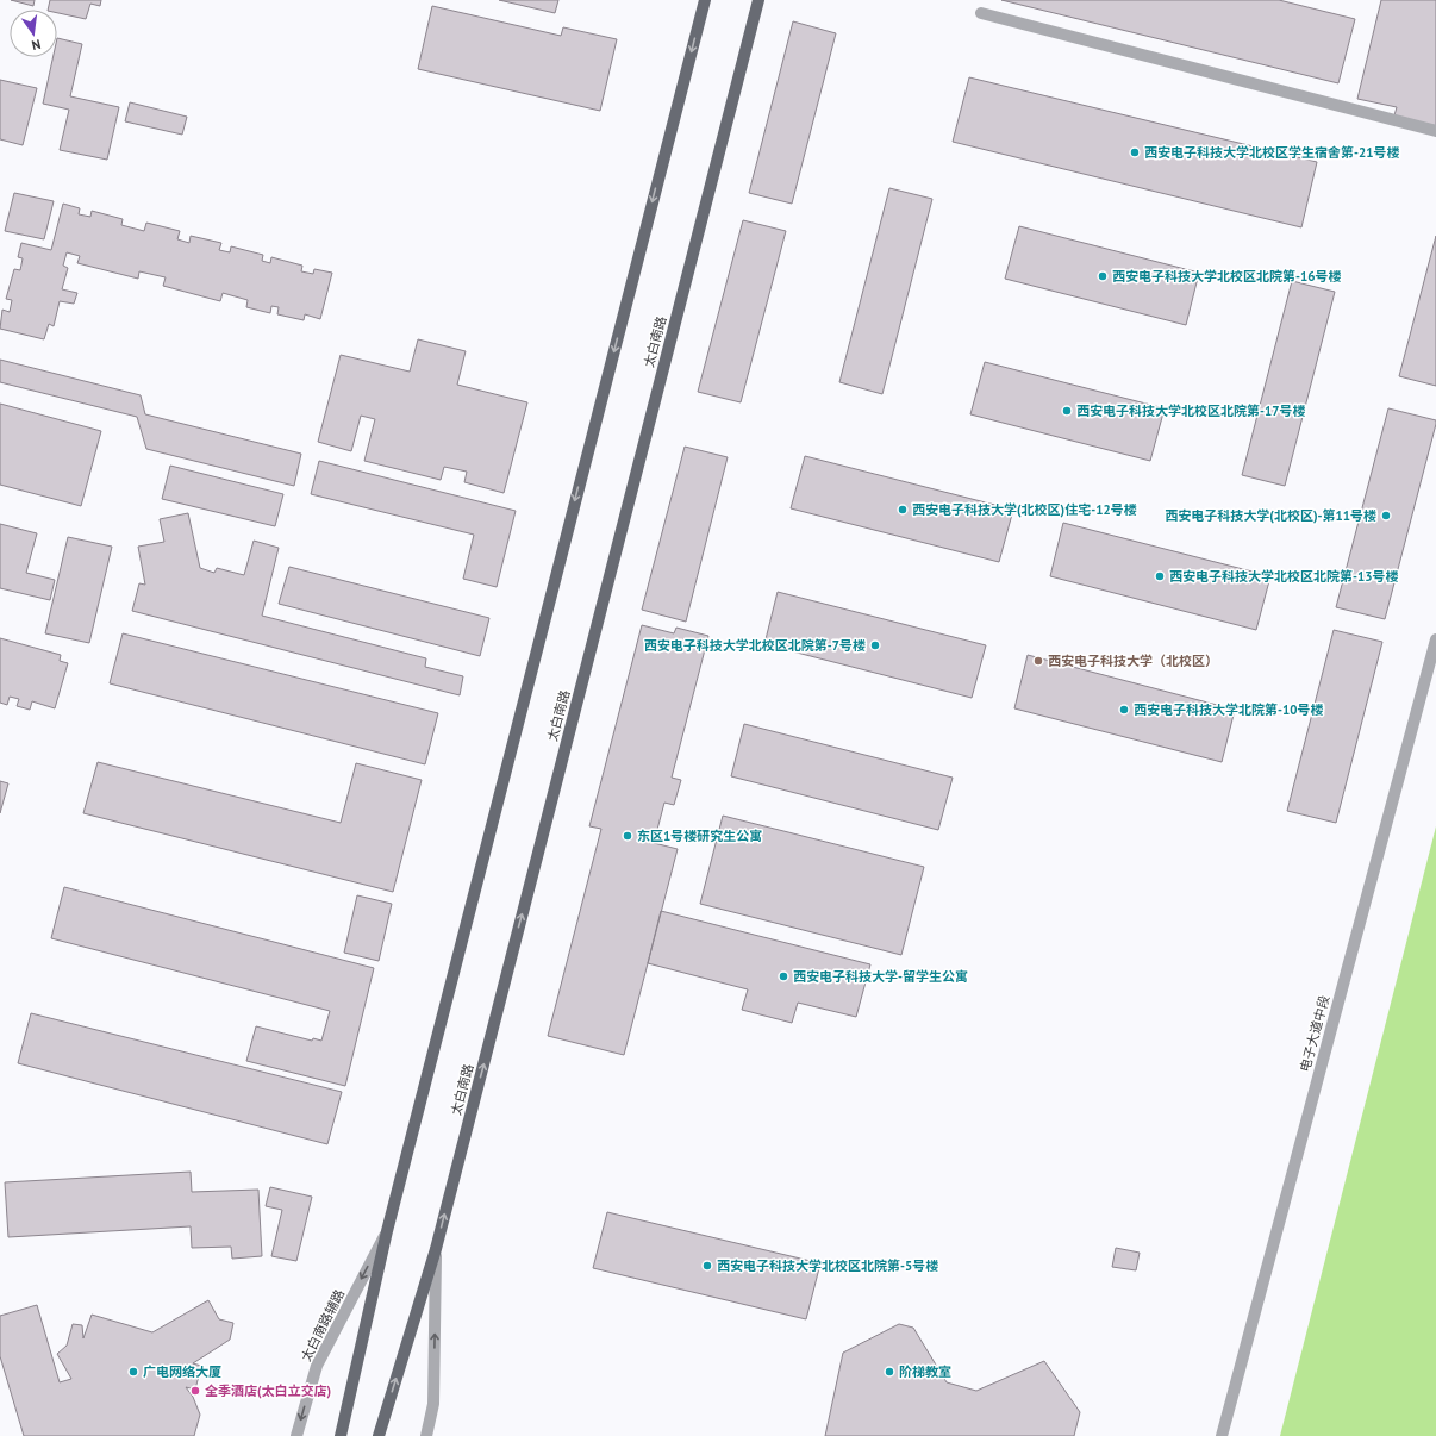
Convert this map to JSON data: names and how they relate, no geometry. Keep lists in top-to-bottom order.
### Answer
{
  "streets": {
    "main road": ["太白南路"],
    "street": ["电子大道中段", "太白南路辅路"]
  },
  "places": [
    "西安电子科技大学北校区学生宿舍第-21号楼",
    "西安电子科技大学北校区北院第-16号楼",
    "西安电子科技大学北校区北院第-17号楼",
    "西安电子科技大学(北校区)住宅-12号楼",
    "西安电子科技大学(北校区)-第11号楼",
    "西安电子科技大学北校区北院第-13号楼",
    "西安电子科技大学北校区北院第-7号楼",
    "西安电子科技大学（北校区）",
    "西安电子科技大学北院第-10号楼",
    "东区1号楼研究生公寓",
    "西安电子科技大学-留学生公寓",
    "西安电子科技大学北校区北院第-5号楼",
    "广电网络大厦",
    "阶梯教室",
    "全季酒店(太白立交店)"
  ],
  "north": "bottom"
}
